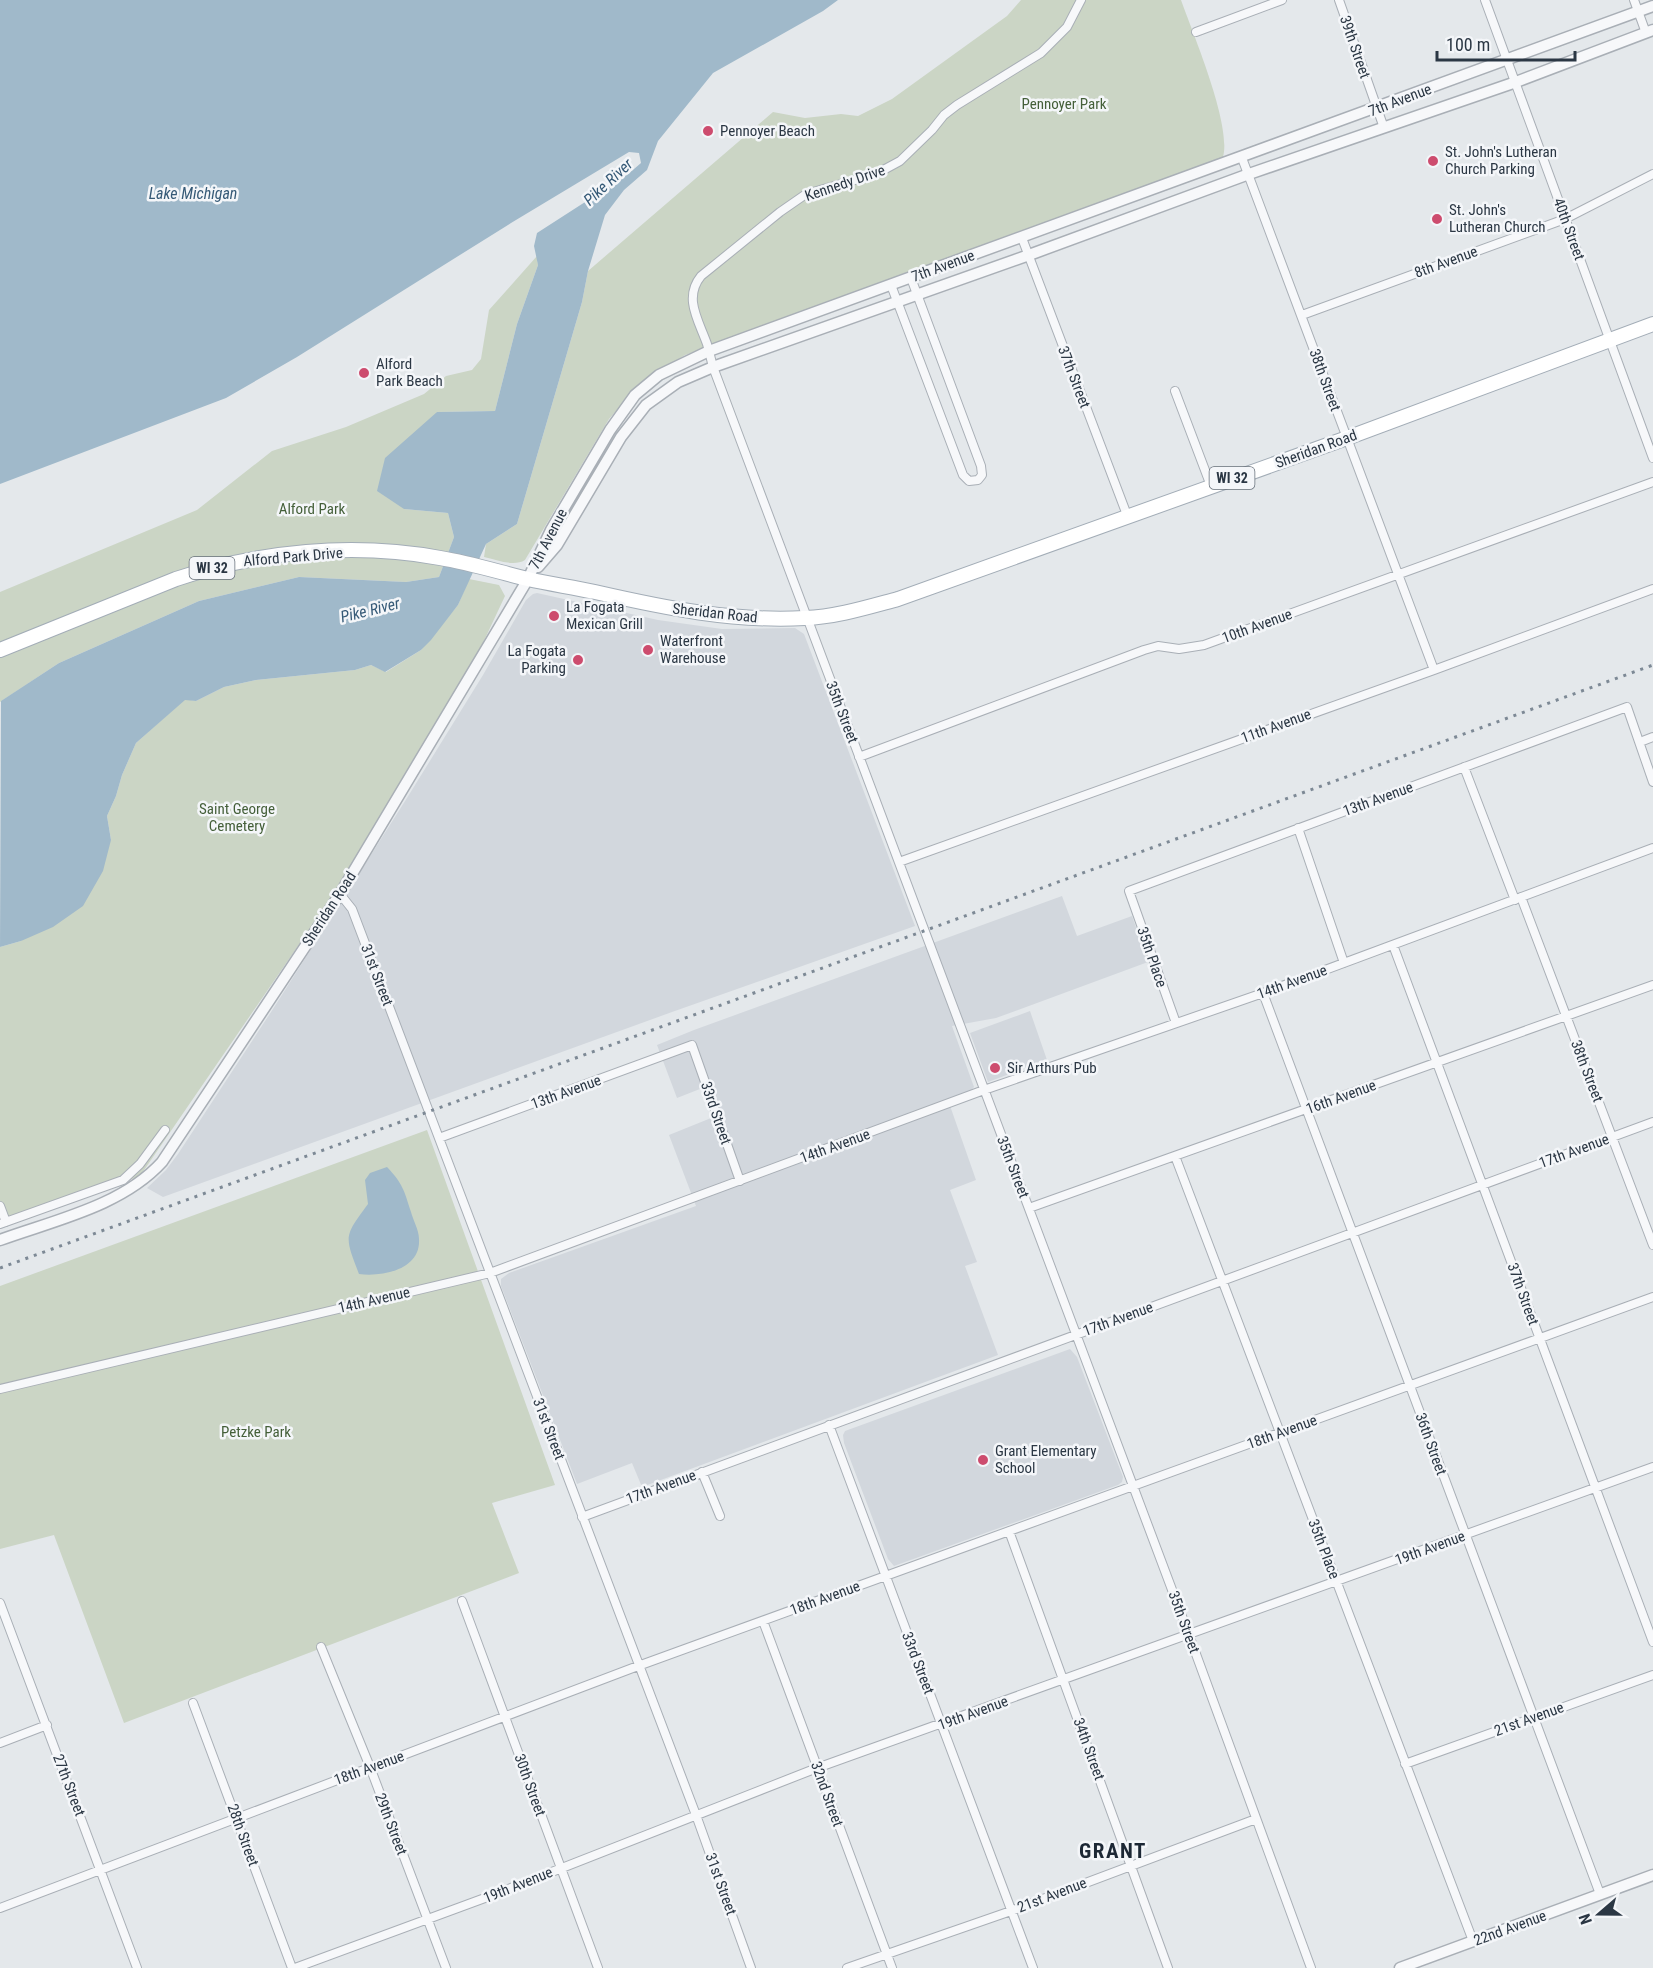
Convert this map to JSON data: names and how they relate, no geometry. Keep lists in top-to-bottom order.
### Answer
{
  "streets": {
    "main road": ["Sheridan Road", "WI 32", "Alford Park Drive"],
    "street": [
      "39th Street",
      "7th Avenue",
      "Kennedy Drive",
      "40th Street",
      "8th Avenue",
      "37th Street",
      "38th Street",
      "10th Avenue",
      "35th Street",
      "11th Avenue",
      "13th Avenue",
      "35th Place",
      "31st Street",
      "14th Avenue",
      "16th Avenue",
      "33rd Street",
      "17th Avenue",
      "18th Avenue",
      "36th Street",
      "19th Avenue",
      "21st Avenue",
      "34th Street",
      "27th Street",
      "30th Street",
      "32nd Street",
      "29th Street",
      "28th Street",
      "22nd Avenue"
    ]
  },
  "crossings": [
    ["39th Street", "7th Avenue"],
    ["7th Avenue", "Kennedy Drive"],
    ["7th Avenue", "40th Street"],
    ["7th Avenue", "37th Street"],
    ["7th Avenue", "38th Street"],
    ["7th Avenue", "Sheridan Road"],
    ["7th Avenue", "Alford Park Drive"],
    ["7th Avenue", "35th Street"],
    ["Kennedy Drive", "35th Street"],
    ["40th Street", "8th Avenue"],
    ["40th Street", "Sheridan Road"],
    ["8th Avenue", "38th Street"],
    ["37th Street", "Sheridan Road"],
    ["37th Street", "14th Avenue"],
    ["37th Street", "16th Avenue"],
    ["37th Street", "17th Avenue"],
    ["37th Street", "18th Avenue"],
    ["37th Street", "19th Avenue"],
    ["38th Street", "Sheridan Road"],
    ["38th Street", "10th Avenue"],
    ["38th Street", "11th Avenue"],
    ["38th Street", "13th Avenue"],
    ["38th Street", "14th Avenue"],
    ["38th Street", "16th Avenue"],
    ["38th Street", "17th Avenue"],
    ["Sheridan Road", "Alford Park Drive"],
    ["Sheridan Road", "35th Street"],
    ["Sheridan Road", "31st Street"],
    ["10th Avenue", "35th Street"],
    ["35th Street", "11th Avenue"],
    ["35th Street", "14th Avenue"],
    ["35th Street", "16th Avenue"],
    ["35th Street", "17th Avenue"],
    ["35th Street", "18th Avenue"],
    ["35th Street", "19th Avenue"],
    ["35th Street", "21st Avenue"],
    ["13th Avenue", "35th Place"],
    ["13th Avenue", "31st Street"],
    ["13th Avenue", "33rd Street"],
    ["35th Place", "14th Avenue"],
    ["35th Place", "16th Avenue"],
    ["35th Place", "17th Avenue"],
    ["35th Place", "18th Avenue"],
    ["35th Place", "19th Avenue"],
    ["35th Place", "21st Avenue"],
    ["35th Place", "22nd Avenue"],
    ["31st Street", "14th Avenue"],
    ["31st Street", "17th Avenue"],
    ["31st Street", "18th Avenue"],
    ["31st Street", "19th Avenue"],
    ["14th Avenue", "33rd Street"],
    ["14th Avenue", "36th Street"],
    ["16th Avenue", "36th Street"],
    ["33rd Street", "17th Avenue"],
    ["33rd Street", "18th Avenue"],
    ["33rd Street", "19th Avenue"],
    ["33rd Street", "21st Avenue"],
    ["17th Avenue", "36th Street"],
    ["18th Avenue", "36th Street"],
    ["18th Avenue", "34th Street"],
    ["18th Avenue", "27th Street"],
    ["18th Avenue", "30th Street"],
    ["18th Avenue", "32nd Street"],
    ["18th Avenue", "29th Street"],
    ["18th Avenue", "28th Street"],
    ["36th Street", "19th Avenue"],
    ["36th Street", "21st Avenue"],
    ["36th Street", "22nd Avenue"],
    ["19th Avenue", "34th Street"],
    ["19th Avenue", "30th Street"],
    ["19th Avenue", "32nd Street"],
    ["19th Avenue", "29th Street"],
    ["19th Avenue", "28th Street"],
    ["21st Avenue", "34th Street"],
    ["21st Avenue", "32nd Street"]
  ],
  "districts": ["GRANT"],
  "water": ["Pike River", "Lake Michigan"],
  "parks": [
    "Pennoyer Park",
    "Alford Park",
    "Saint George Cemetery",
    "Petzke Park"
  ],
  "places": [
    "Pennoyer Beach",
    "St. John's Lutheran Church Parking",
    "St. John's Lutheran Church",
    "Alford Park Beach",
    "La Fogata Mexican Grill",
    "Waterfront Warehouse",
    "La Fogata Parking",
    "Sir Arthurs Pub",
    "Grant Elementary School"
  ],
  "scale_bar": "100 m",
  "north": "left"
}
